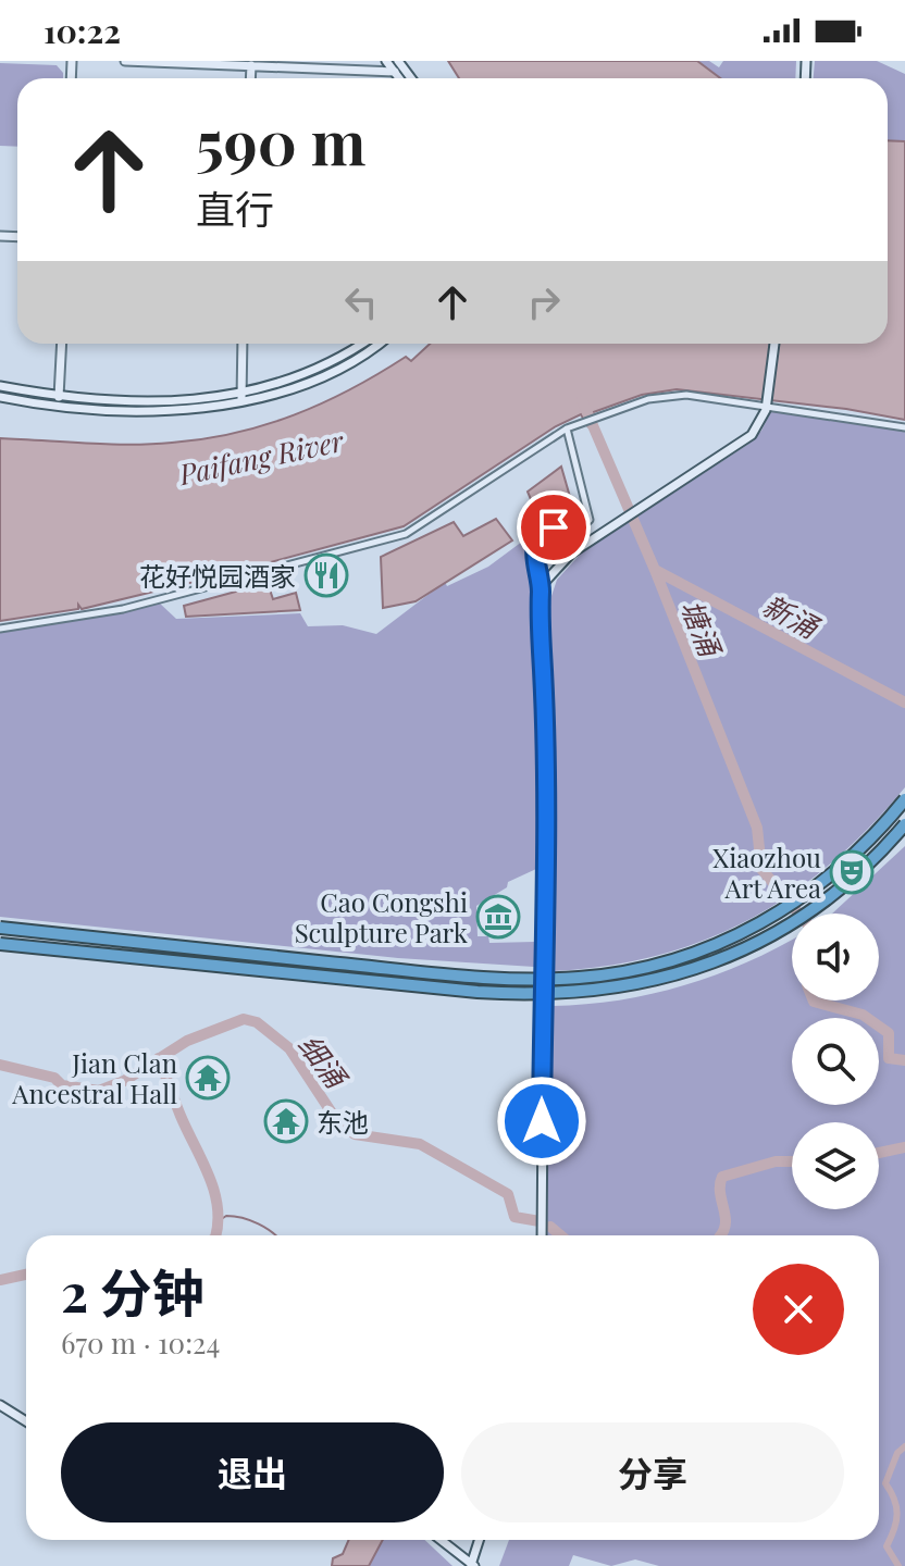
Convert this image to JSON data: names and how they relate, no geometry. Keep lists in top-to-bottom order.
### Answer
{
  "water": [
    "Paifang River",
    "新涌",
    "塘涌",
    "细涌"
  ],
  "places": {
    "restaurant": ["花好悦园酒家"],
    "theatre": ["Xiaozhou Art Area"],
    "museum": ["Cao Congshi Sculpture Park"],
    "temple": ["Jian Clan Ancestral Hall", "东池"]
  },
  "page": {
    "status": "10:22",
    "turn": ["590 m", "直行"],
    "heading": ["2 分钟", "670 m · 10:24"],
    "buttons": ["退出", "分享"]
  }
}
